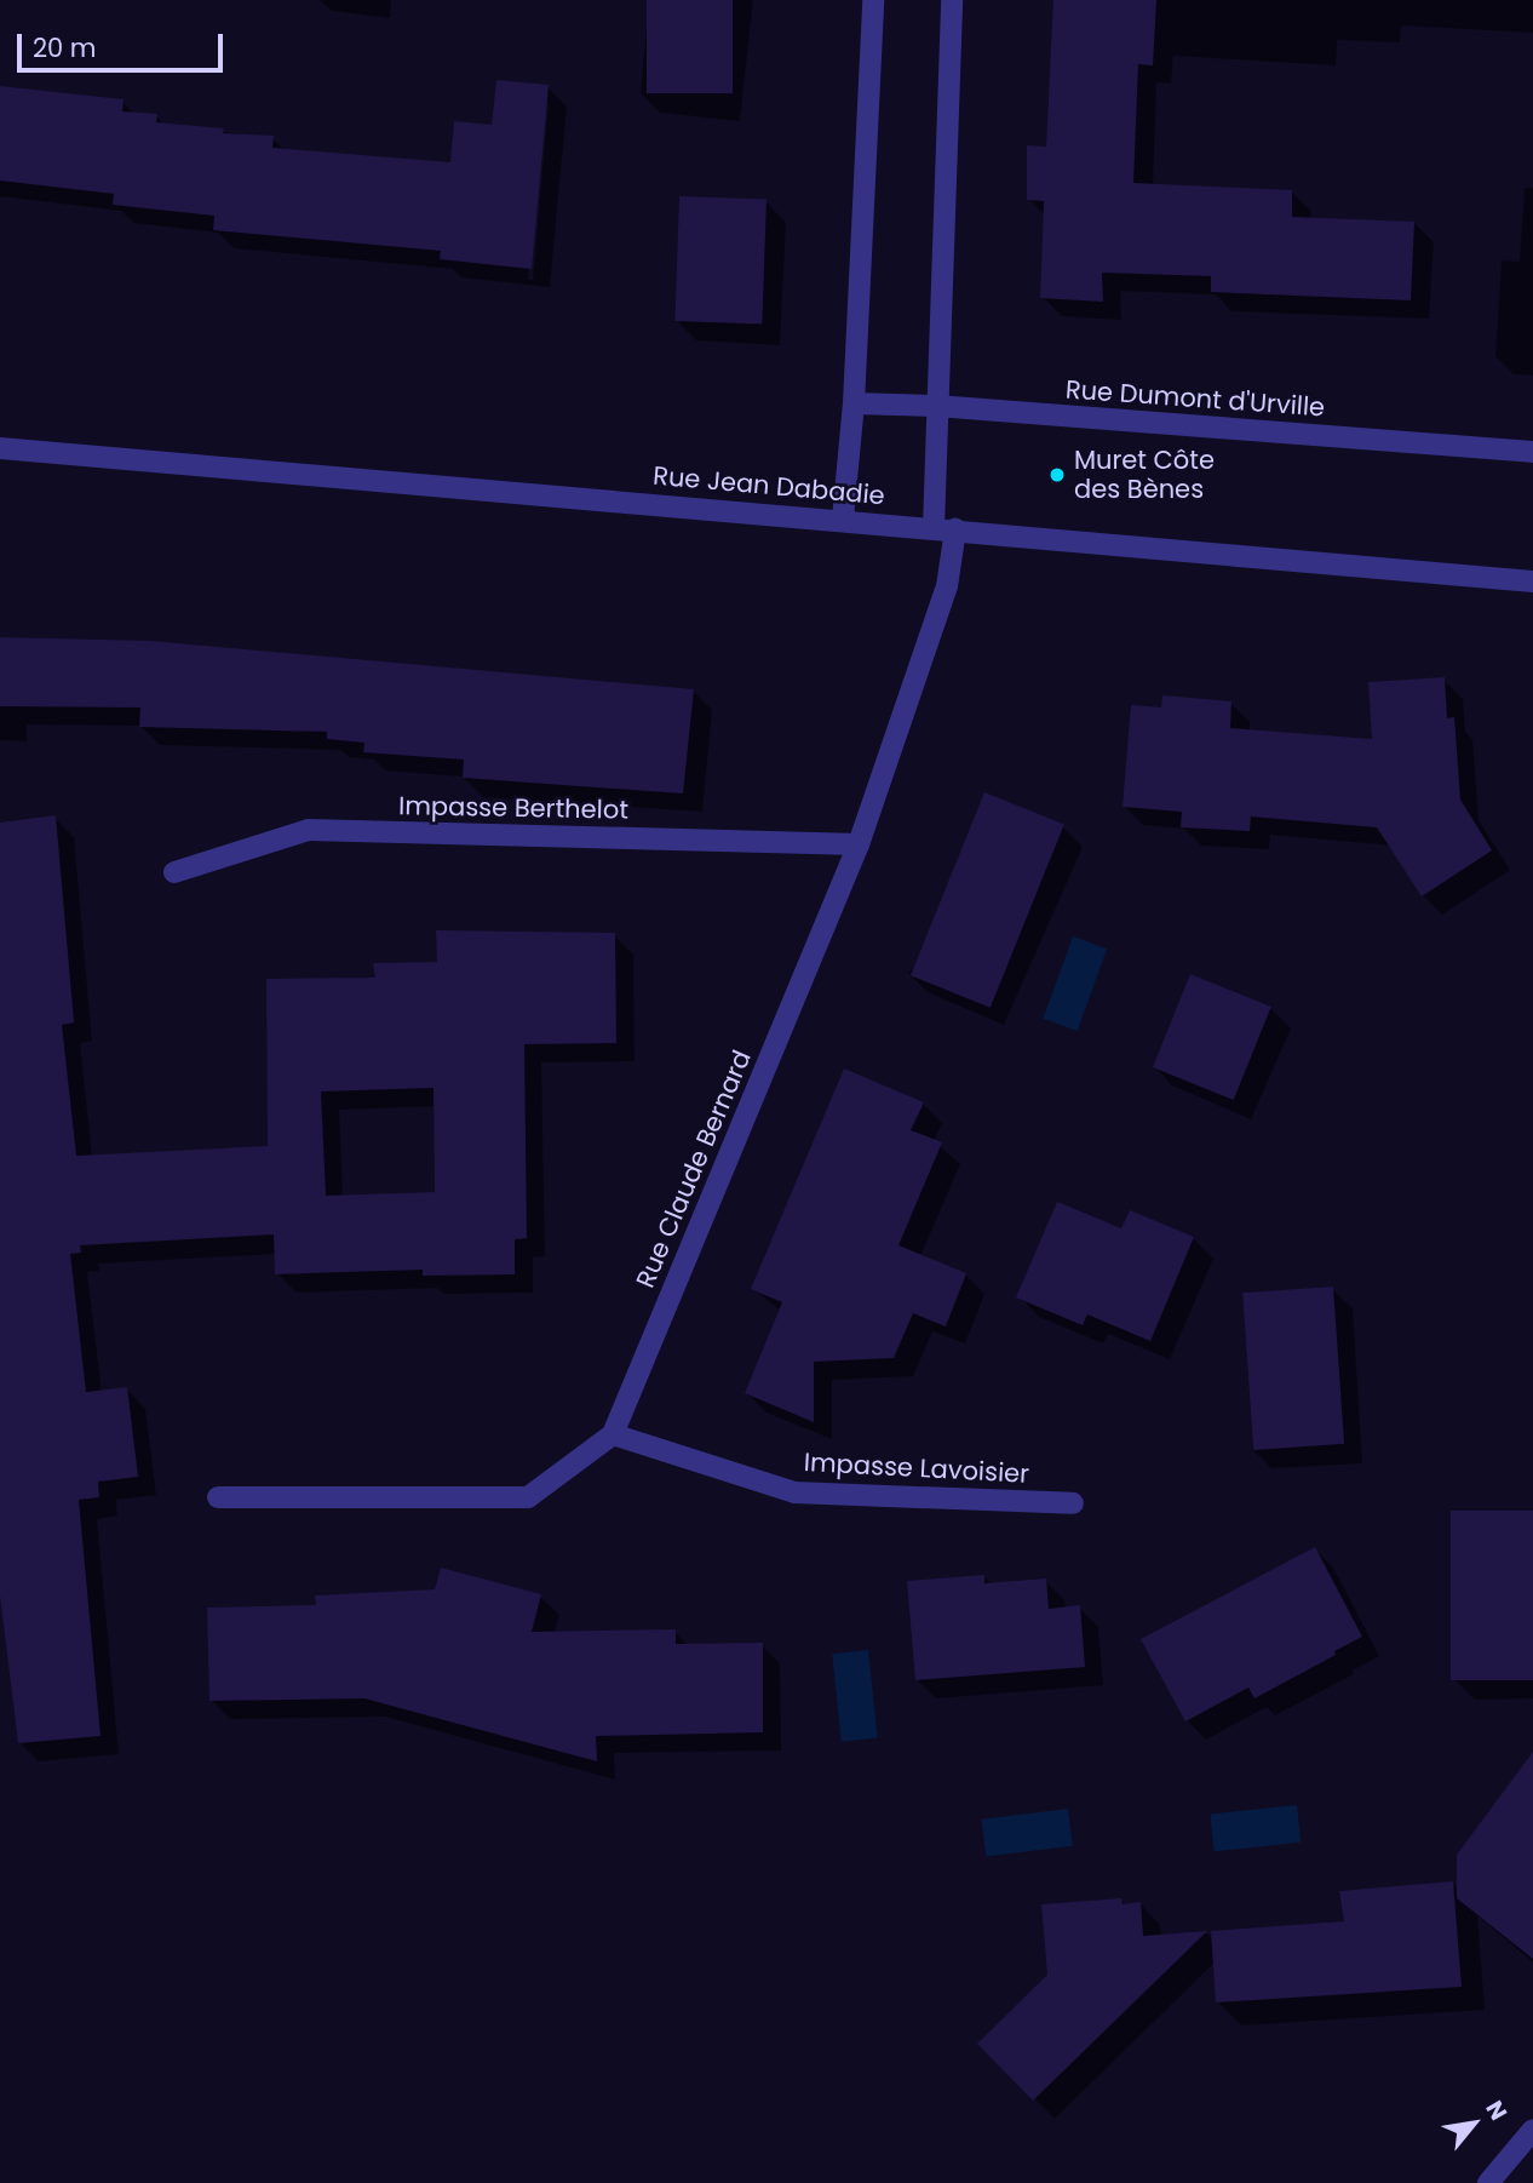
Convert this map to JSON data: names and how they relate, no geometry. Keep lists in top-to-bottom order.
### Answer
{
  "streets": {
    "street": [
      "Rue Dumont d'Urville",
      "Rue Jean Dabadie",
      "Impasse Berthelot",
      "Rue Claude Bernard",
      "Impasse Lavoisier"
    ]
  },
  "crossings": [
    ["Rue Jean Dabadie", "Rue Claude Bernard"],
    ["Impasse Berthelot", "Rue Claude Bernard"],
    ["Rue Claude Bernard", "Impasse Lavoisier"]
  ],
  "places": ["Muret Côte des Bènes"],
  "scale_bar": "20 m",
  "north": "top right"
}
